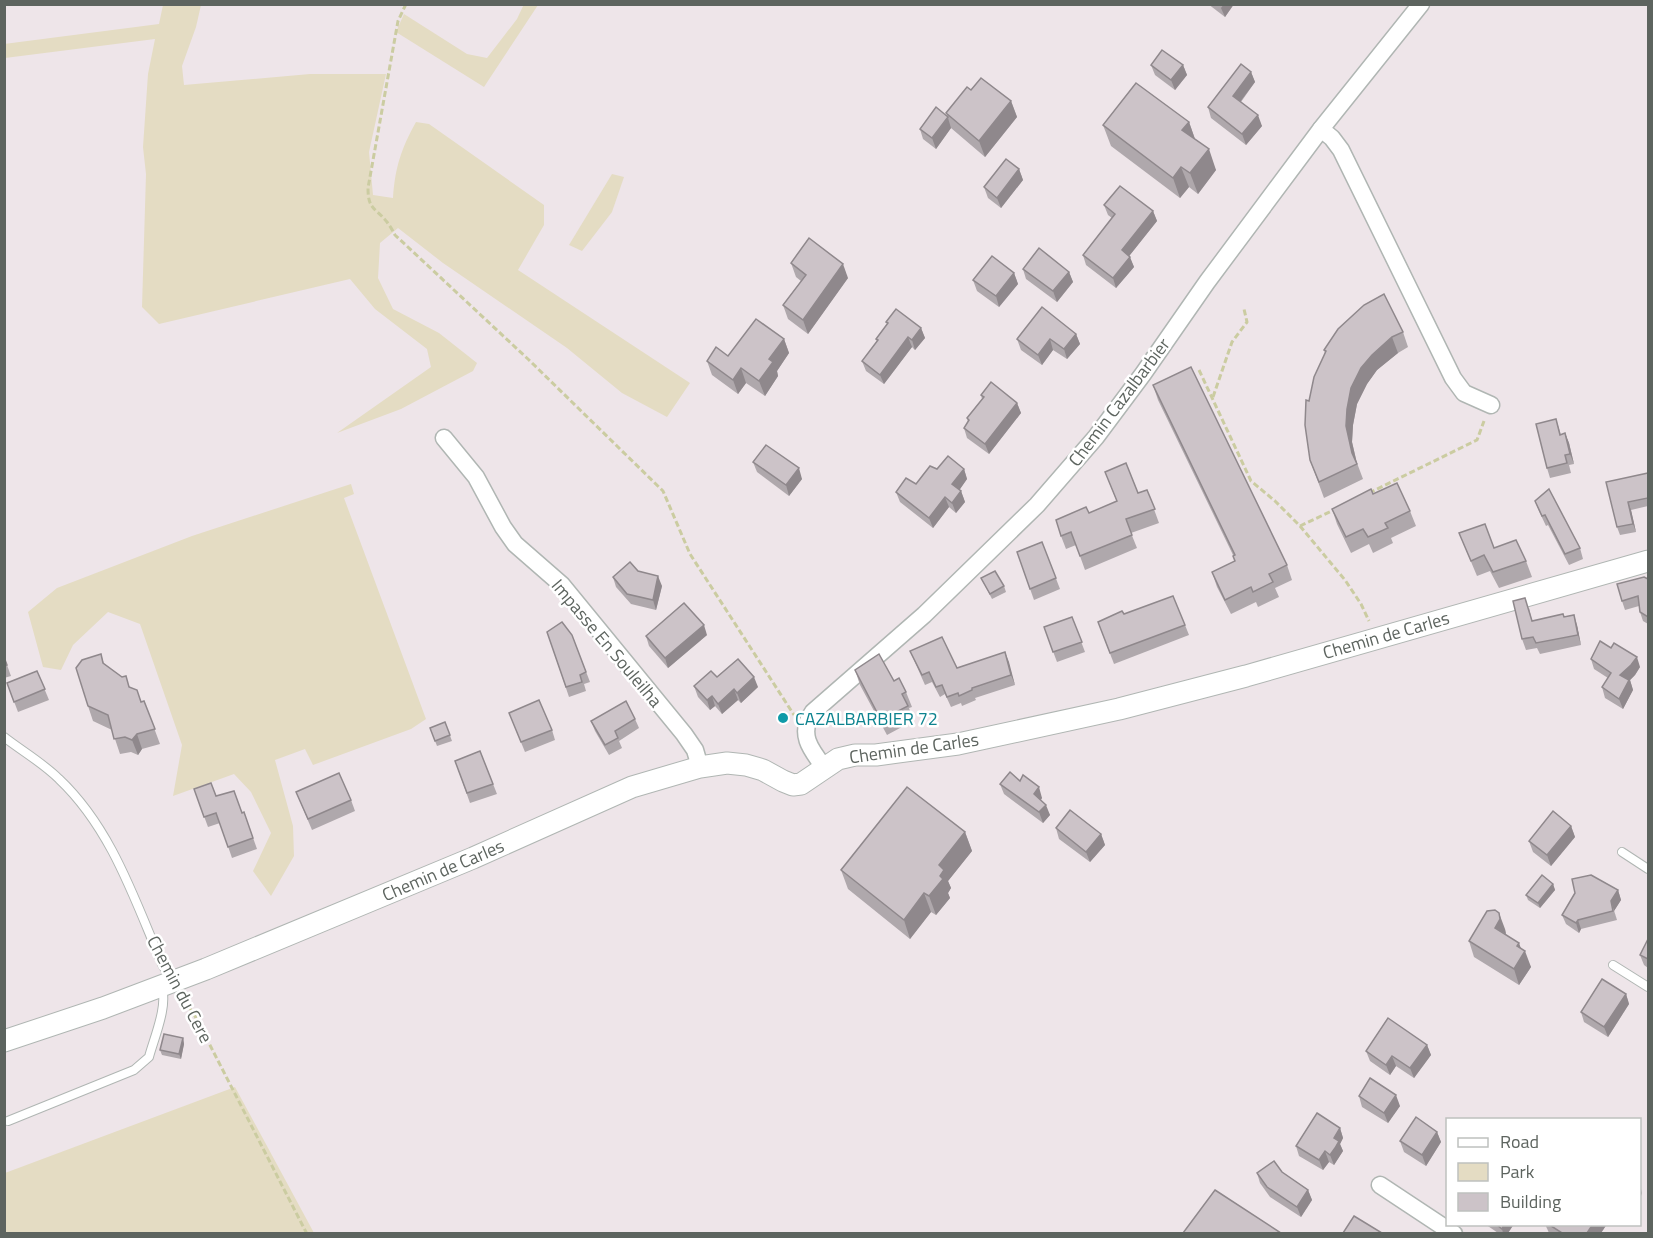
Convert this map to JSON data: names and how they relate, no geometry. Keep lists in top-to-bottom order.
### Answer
{
  "streets": {
    "street": ["Chemin Cazalbarbier", "Chemin de Carles", "Impasse En Souleilha"],
    "lane": ["Chemin du Cere"]
  },
  "crossings": [
    ["Chemin de Carles", "Impasse En Souleilha"],
    ["Chemin de Carles", "Chemin du Cere"]
  ],
  "places": ["CAZALBARBIER 72"],
  "legend": ["Road", "Park", "Building"]
}
